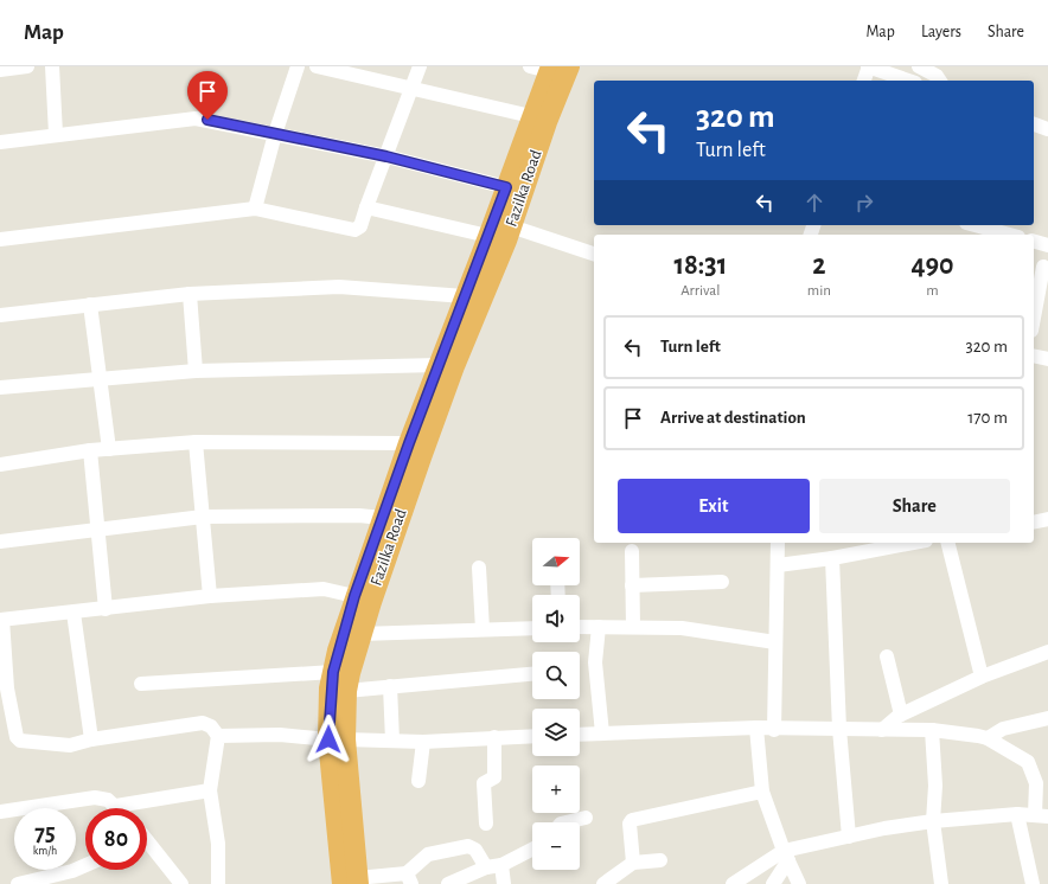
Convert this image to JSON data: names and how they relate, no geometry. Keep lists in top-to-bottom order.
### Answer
{
  "streets": {
    "highway": ["Fazilka Road"]
  },
  "north": "right",
  "page": {
    "header": "Map",
    "nav": ["Map", "Layers", "Share"],
    "turn": ["320 m", "Turn left"],
    "eta": [
      "18:31",
      "Arrival",
      "2",
      "min",
      "490",
      "m"
    ],
    "list": [
      {
        "name": "Turn left",
        "value": "320 m"
      },
      {
        "name": "Arrive at destination",
        "value": "170 m"
      }
    ],
    "buttons": ["Exit", "Share"],
    "map_buttons": ["+", "−"],
    "speed": "75 km/h",
    "limit": "80"
  }
}
